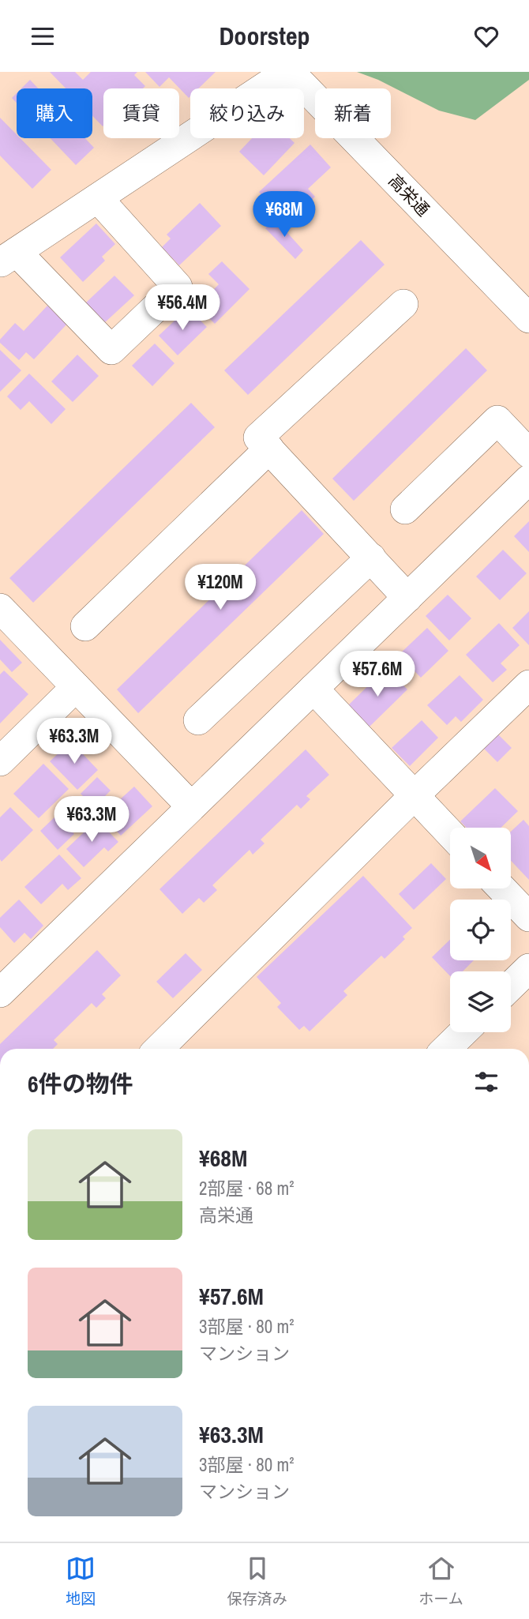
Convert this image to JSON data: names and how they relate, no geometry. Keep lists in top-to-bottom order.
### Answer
{
  "streets": {
    "street": ["高栄通"]
  },
  "north": "bottom right",
  "page": {
    "header": "Doorstep",
    "chip": [
      "購入",
      "賃貸",
      "絞り込み",
      "新着"
    ],
    "price": [
      "¥68M",
      "¥56.4M",
      "¥120M",
      "¥57.6M",
      "¥63.3M",
      "¥63.3M"
    ],
    "heading": "6件の物件",
    "list": [
      {
        "name": "¥68M",
        "note": "2部屋 · 68 m² · 高栄通"
      },
      {
        "name": "¥57.6M",
        "note": "3部屋 · 80 m² · マンション"
      },
      {
        "name": "¥63.3M",
        "note": "3部屋 · 80 m² · マンション"
      }
    ],
    "tabs": ["地図", "保存済み", "ホーム"]
  }
}
